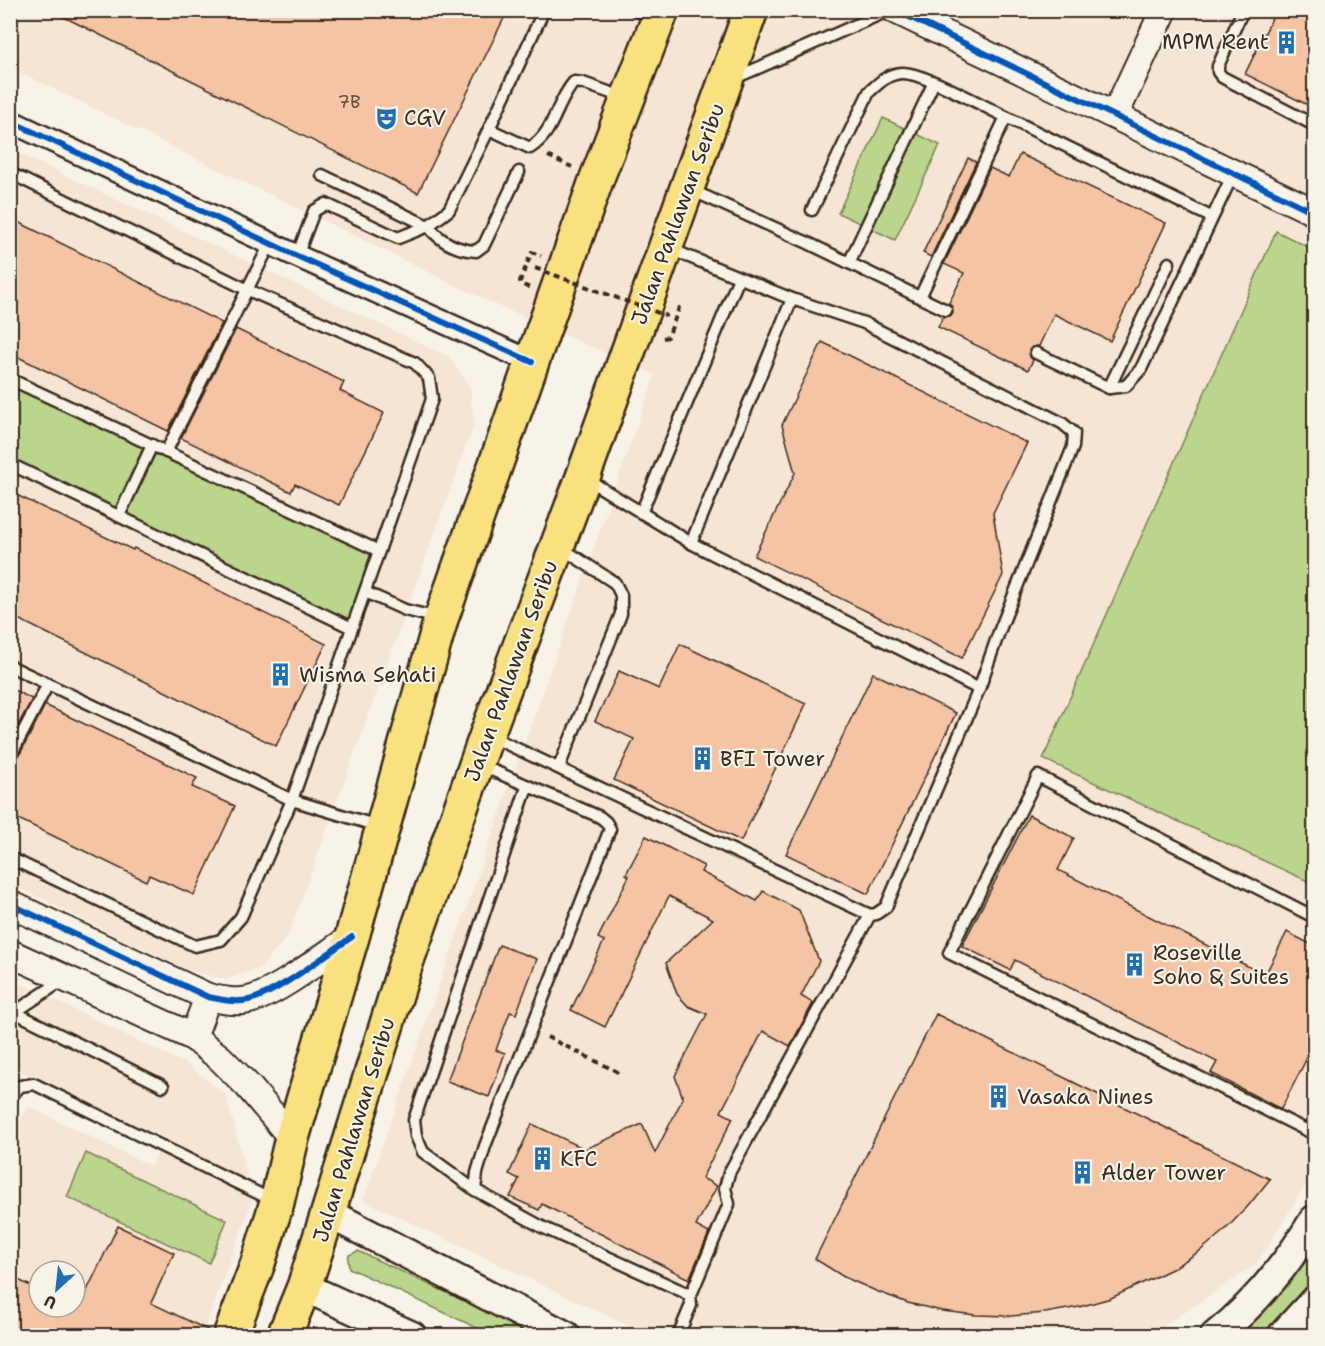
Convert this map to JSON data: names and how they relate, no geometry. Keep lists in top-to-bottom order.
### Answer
{
  "streets": {
    "main road": ["Jalan Pahlawan Seribu"]
  },
  "places": {
    "building": [
      "MPM Rent",
      "Wisma Sehati",
      "BFI Tower",
      "Roseville Soho & Suites",
      "Vasaka Nines",
      "KFC",
      "Alder Tower"
    ],
    "theatre": ["CGV"]
  },
  "house_numbers": ["7B"],
  "north": "bottom left"
}
